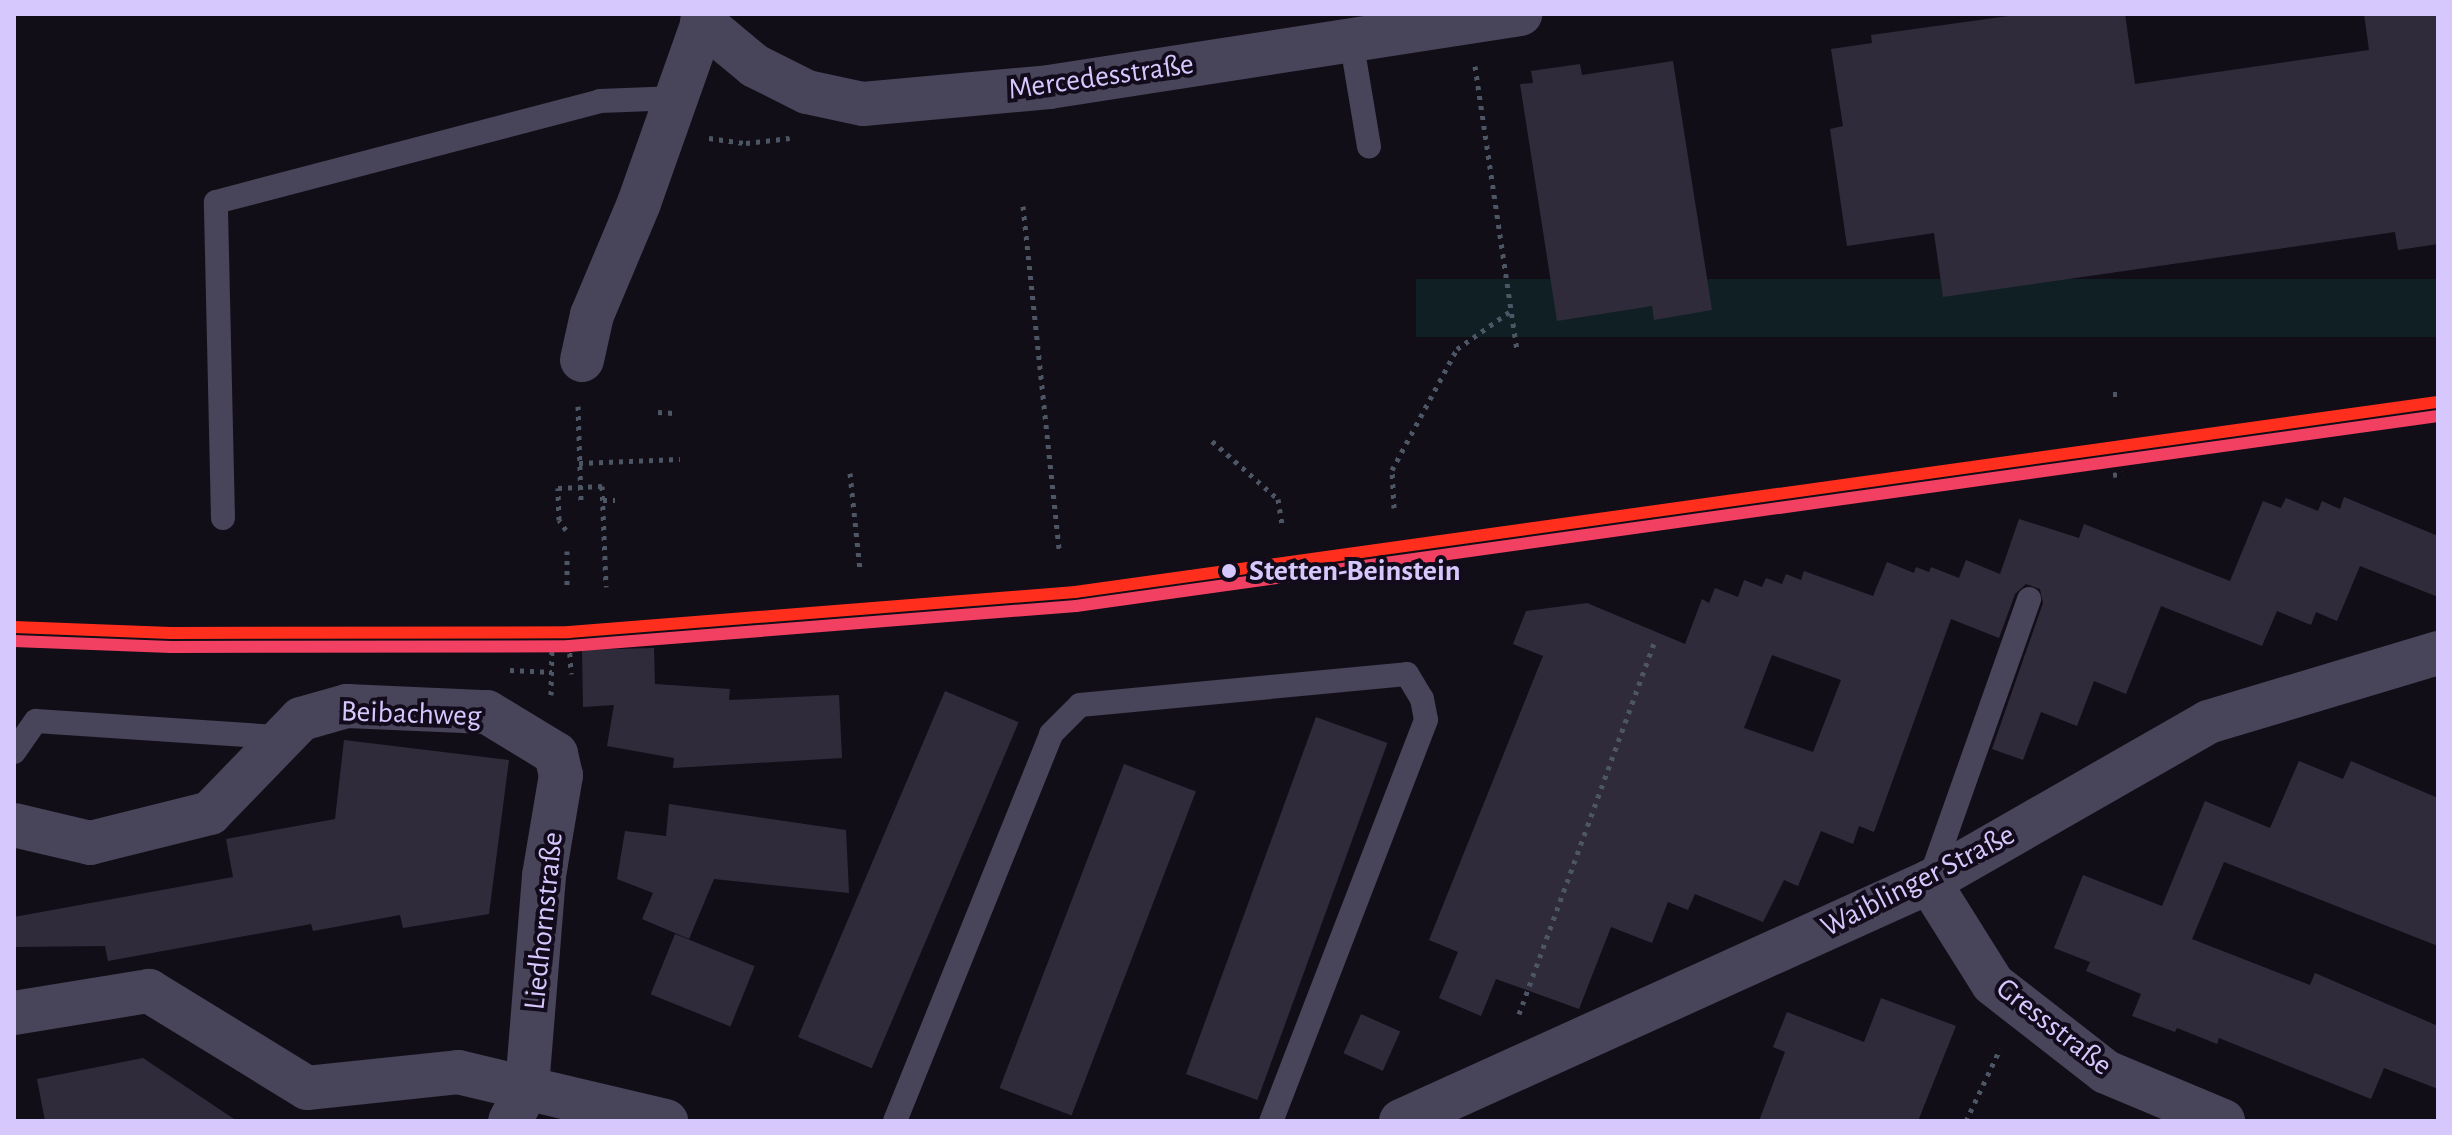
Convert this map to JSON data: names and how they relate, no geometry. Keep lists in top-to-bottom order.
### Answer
{
  "streets": {
    "street": [
      "Mercedesstraße",
      "Beibachweg",
      "Waiblinger Straße",
      "Liedhornstraße",
      "Gressstraße"
    ]
  },
  "crossings": [
    ["Beibachweg", "Liedhornstraße"],
    ["Waiblinger Straße", "Gressstraße"]
  ],
  "places": ["Stetten-Beinstein"]
}
